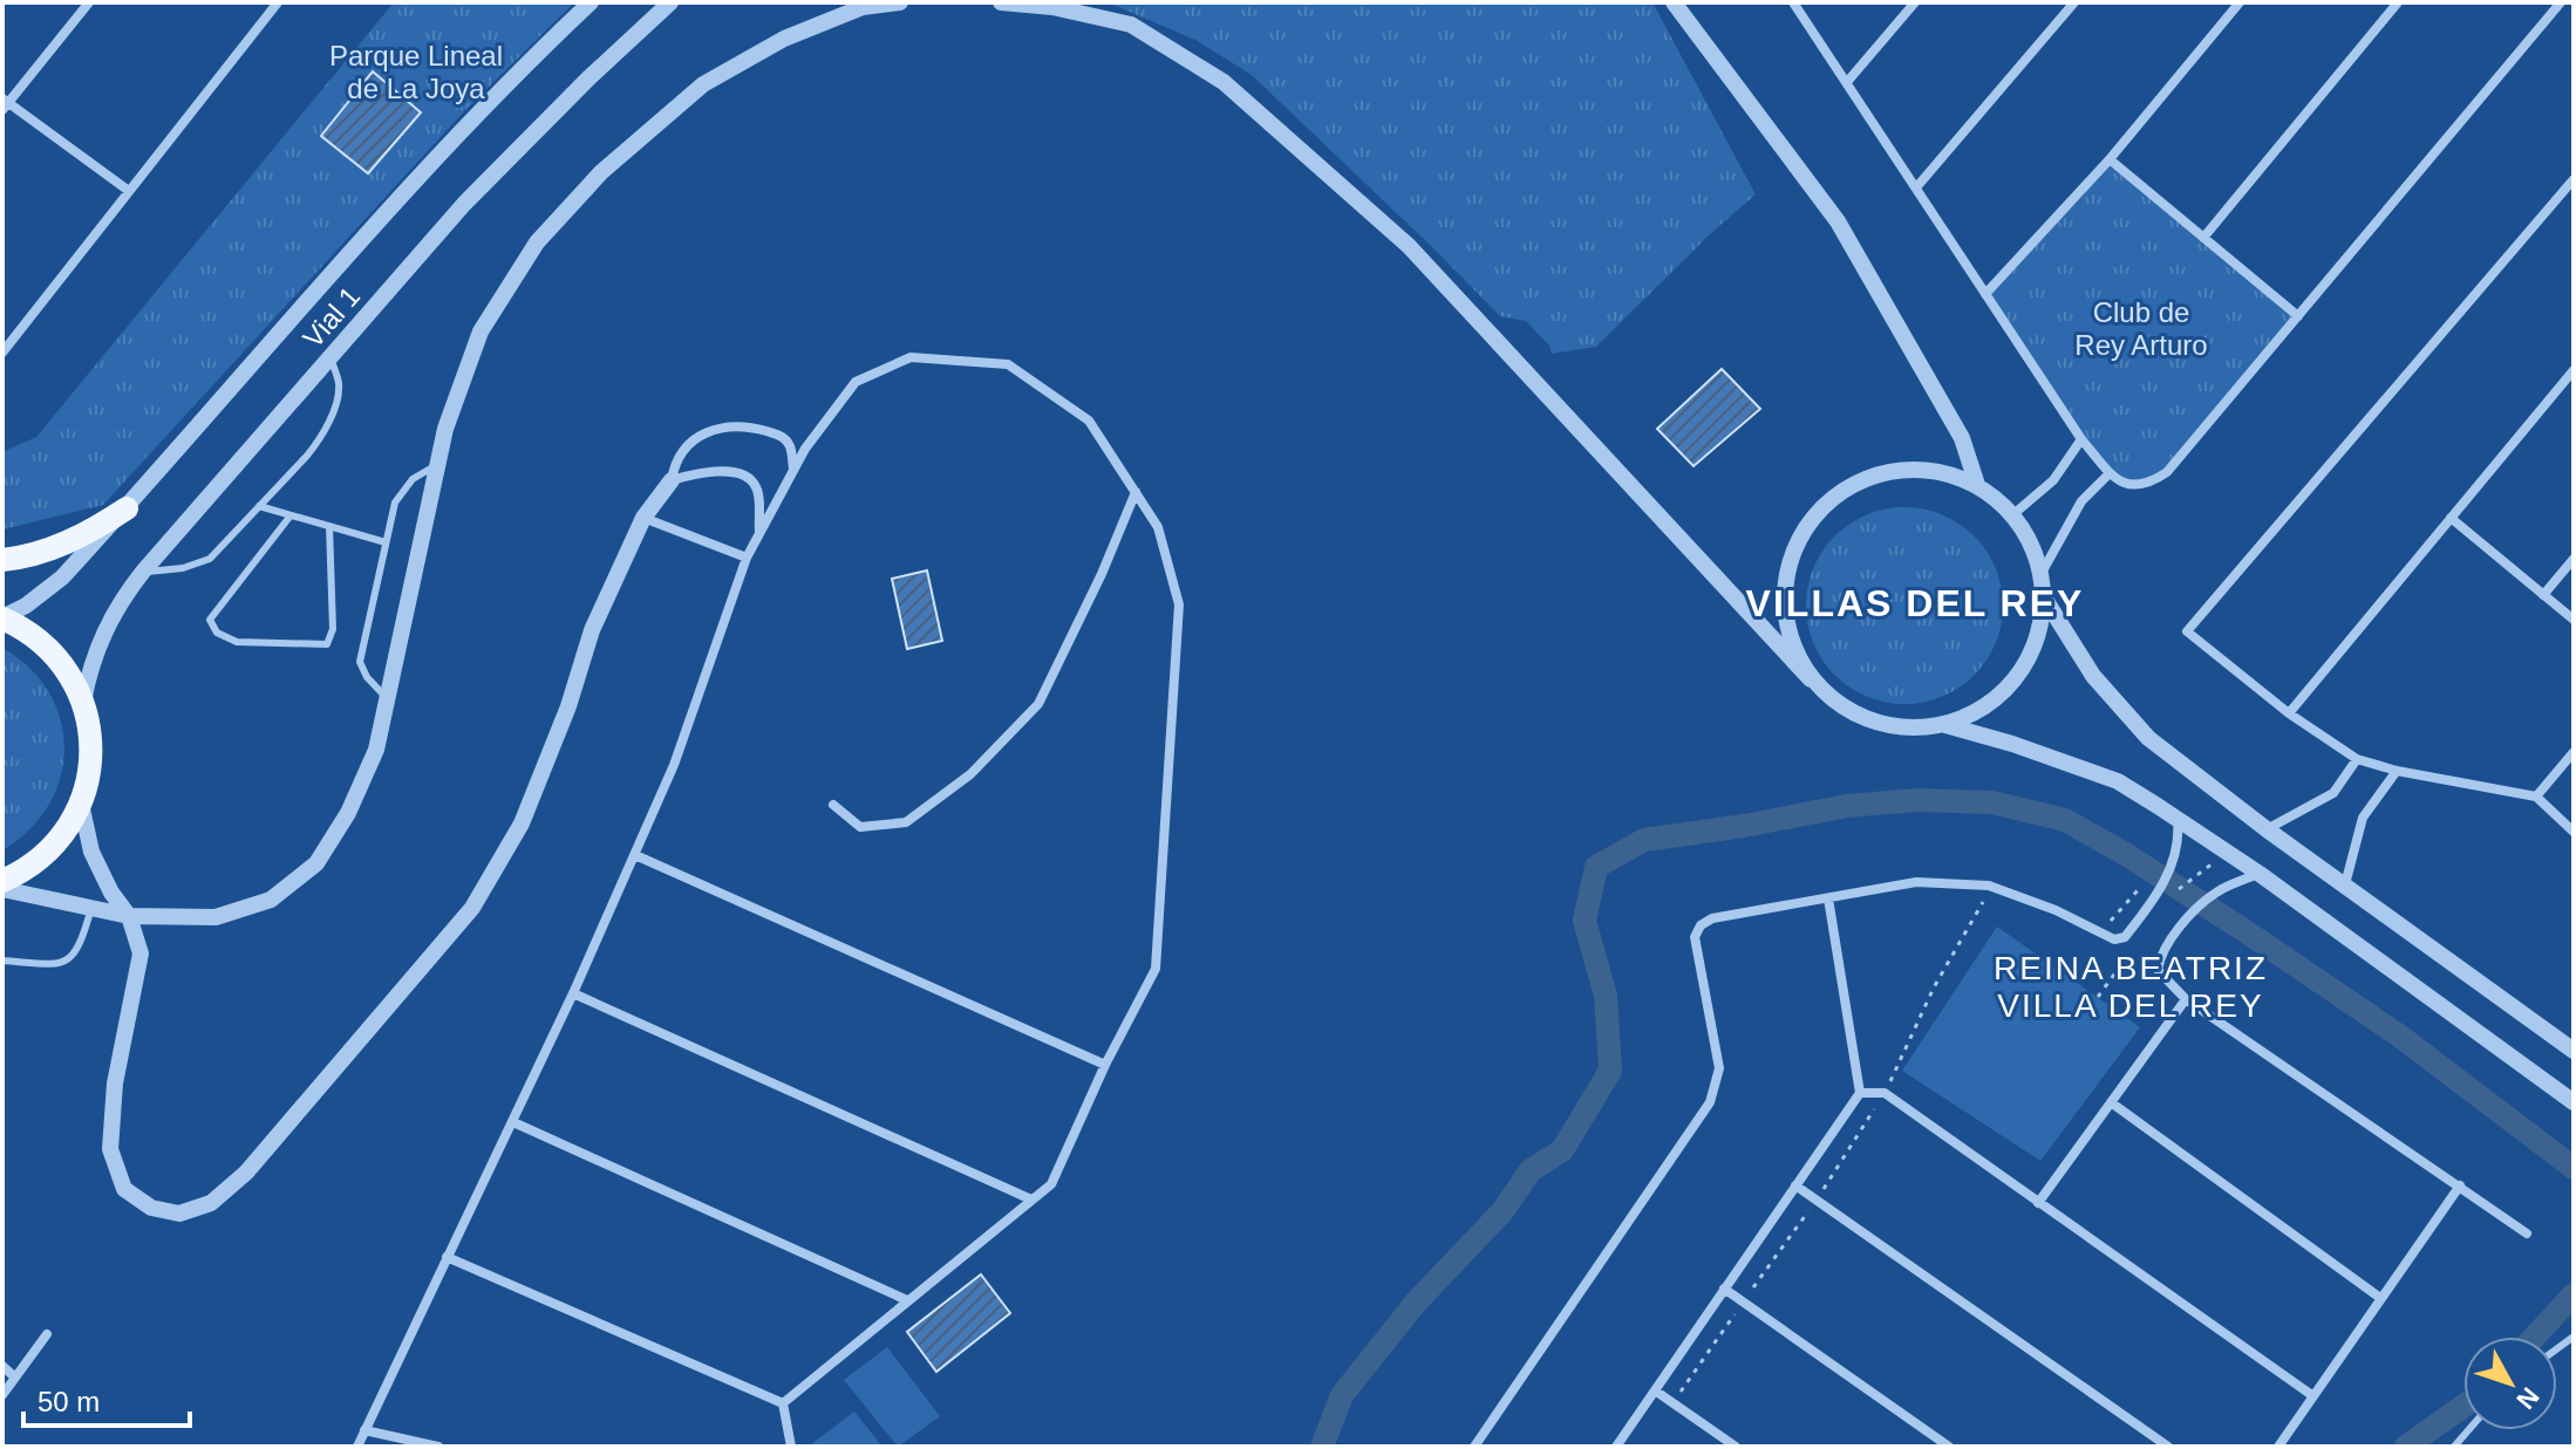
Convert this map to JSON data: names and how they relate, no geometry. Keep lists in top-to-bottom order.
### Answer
{
  "streets": {
    "street": ["Vial 1"]
  },
  "districts": ["VILLAS DEL REY", "REINA BEATRIZ VILLA DEL REY"],
  "parks": ["Parque Lineal de La Joya", "Club de Rey Arturo"],
  "scale_bar": "50 m",
  "north": "bottom right"
}
